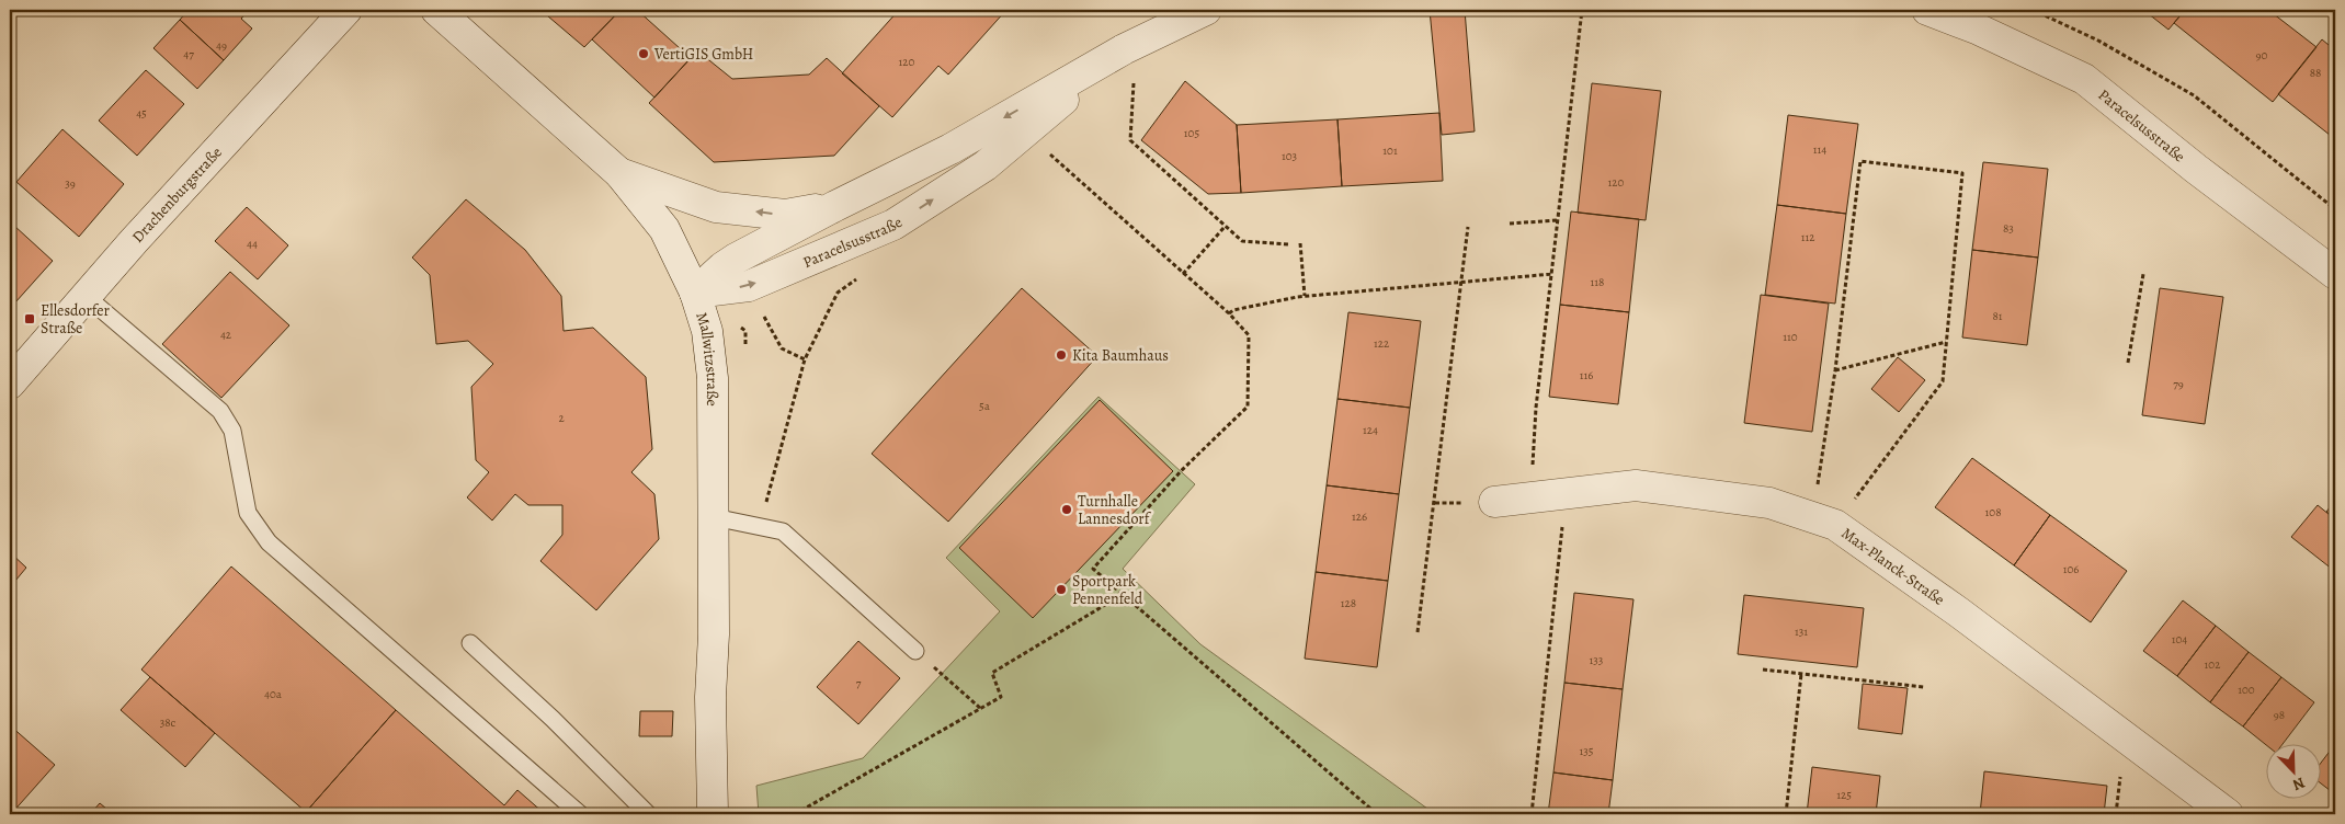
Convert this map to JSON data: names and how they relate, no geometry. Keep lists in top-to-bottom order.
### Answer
{
  "streets": {
    "street": [
      "Paracelsusstraße",
      "Drachenburgstraße",
      "Mallwitzstraße",
      "Max-Planck-Straße"
    ]
  },
  "crossings": [
    ["Paracelsusstraße", "Mallwitzstraße"]
  ],
  "places": {
    "other": [
      "VertiGIS GmbH",
      "Kita Baumhaus",
      "Turnhalle Lannesdorf",
      "Sportpark Pennenfeld"
    ],
    "transit": ["Ellesdorfer Straße"]
  },
  "house_numbers": [
    "49",
    "47",
    "90",
    "120",
    "88",
    "45",
    "105",
    "114",
    "101",
    "103",
    "120",
    "39",
    "83",
    "112",
    "44",
    "118",
    "81",
    "42",
    "110",
    "122",
    "116",
    "79",
    "5a",
    "2",
    "124",
    "108",
    "126",
    "106",
    "128",
    "131",
    "104",
    "133",
    "102",
    "7",
    "100",
    "40a",
    "98",
    "38c",
    "135",
    "125"
  ],
  "north": "bottom right"
}
